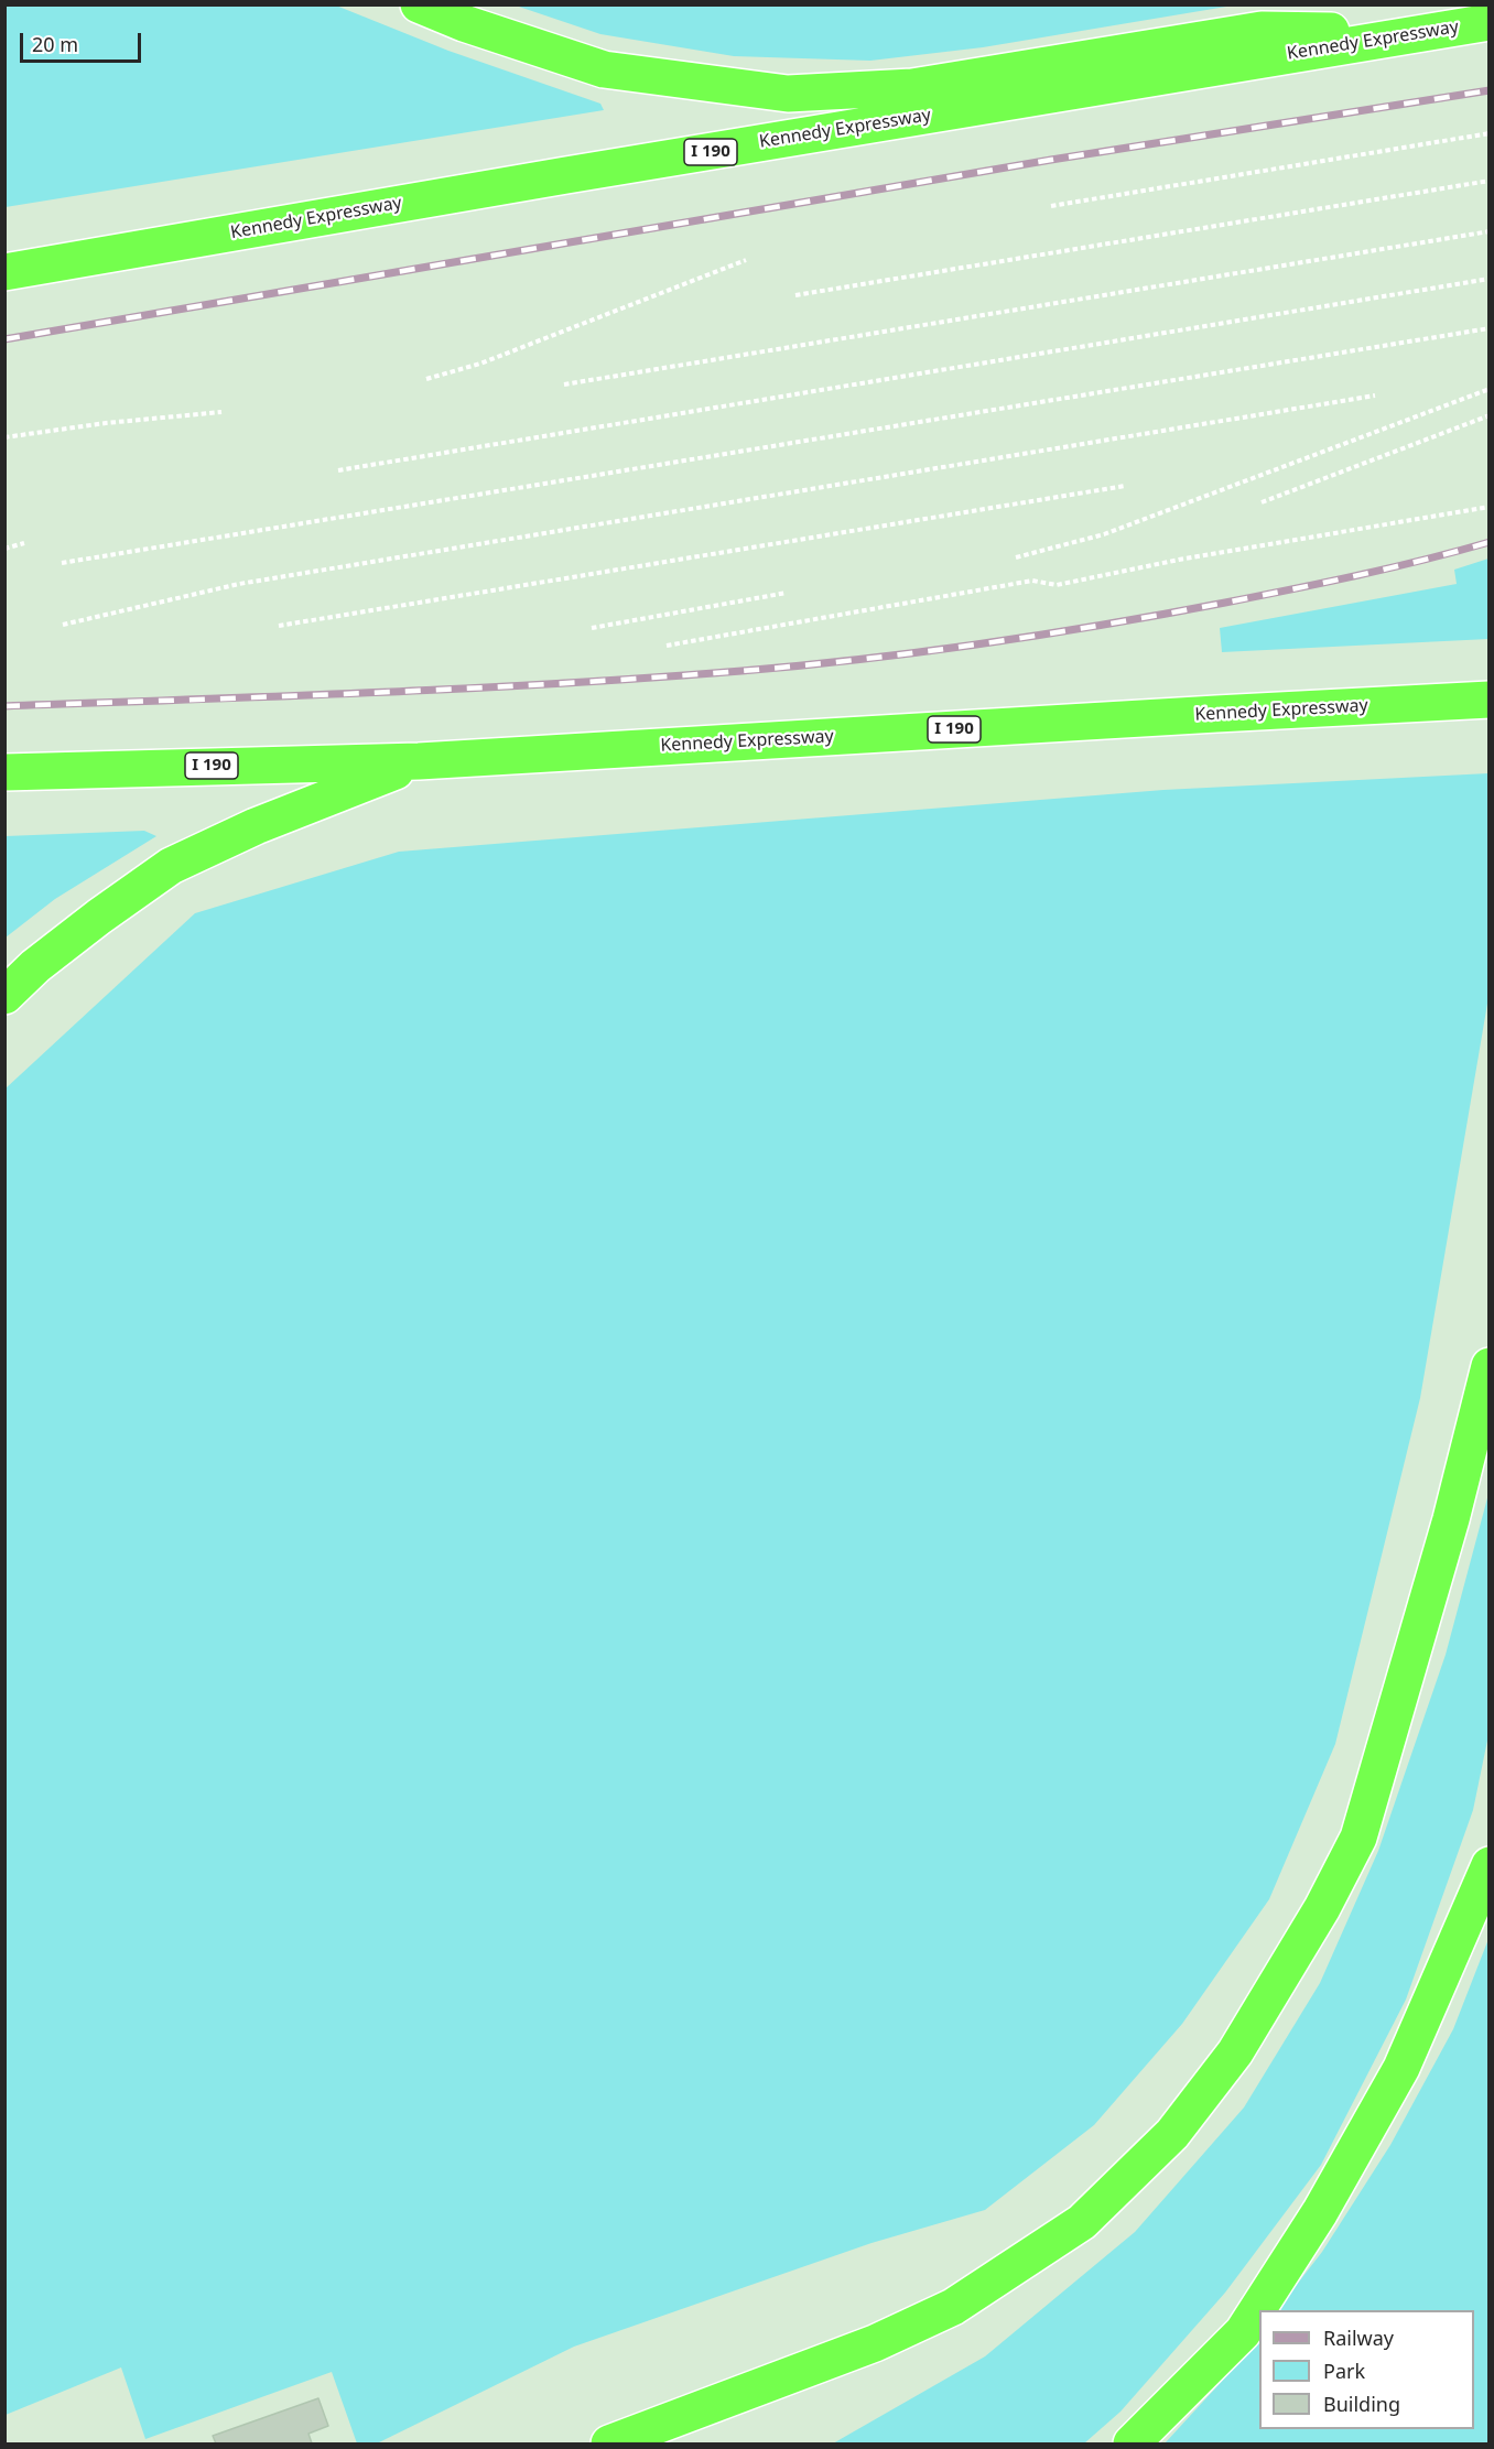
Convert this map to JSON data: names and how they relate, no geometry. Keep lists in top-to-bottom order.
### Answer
{
  "streets": {
    "highway": ["Kennedy Expressway", "I 190"]
  },
  "legend": ["Railway", "Park", "Building"],
  "scale_bar": "20 m"
}
